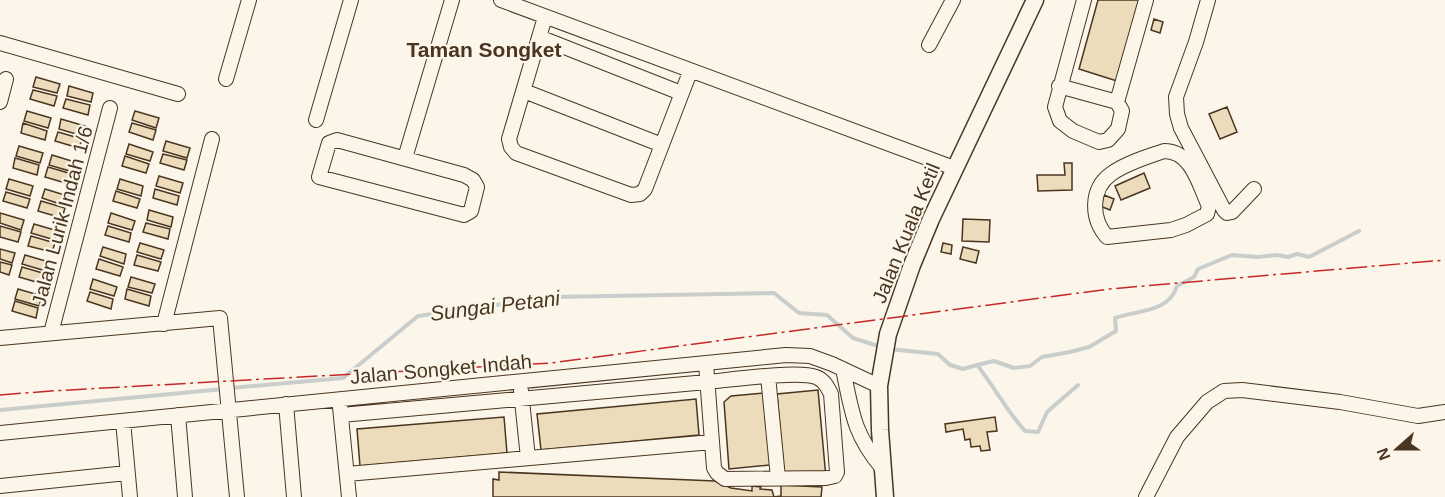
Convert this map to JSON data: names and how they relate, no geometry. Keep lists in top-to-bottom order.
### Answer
{
  "streets": {
    "main road": ["Jalan Kuala Ketil"],
    "street": ["Jalan Lurik Indah 1/6", "Jalan Songket Indah"]
  },
  "crossings": [
    ["Jalan Kuala Ketil", "Jalan Songket Indah"]
  ],
  "districts": ["Taman Songket"],
  "water": ["Sungai Petani"],
  "north": "left"
}
